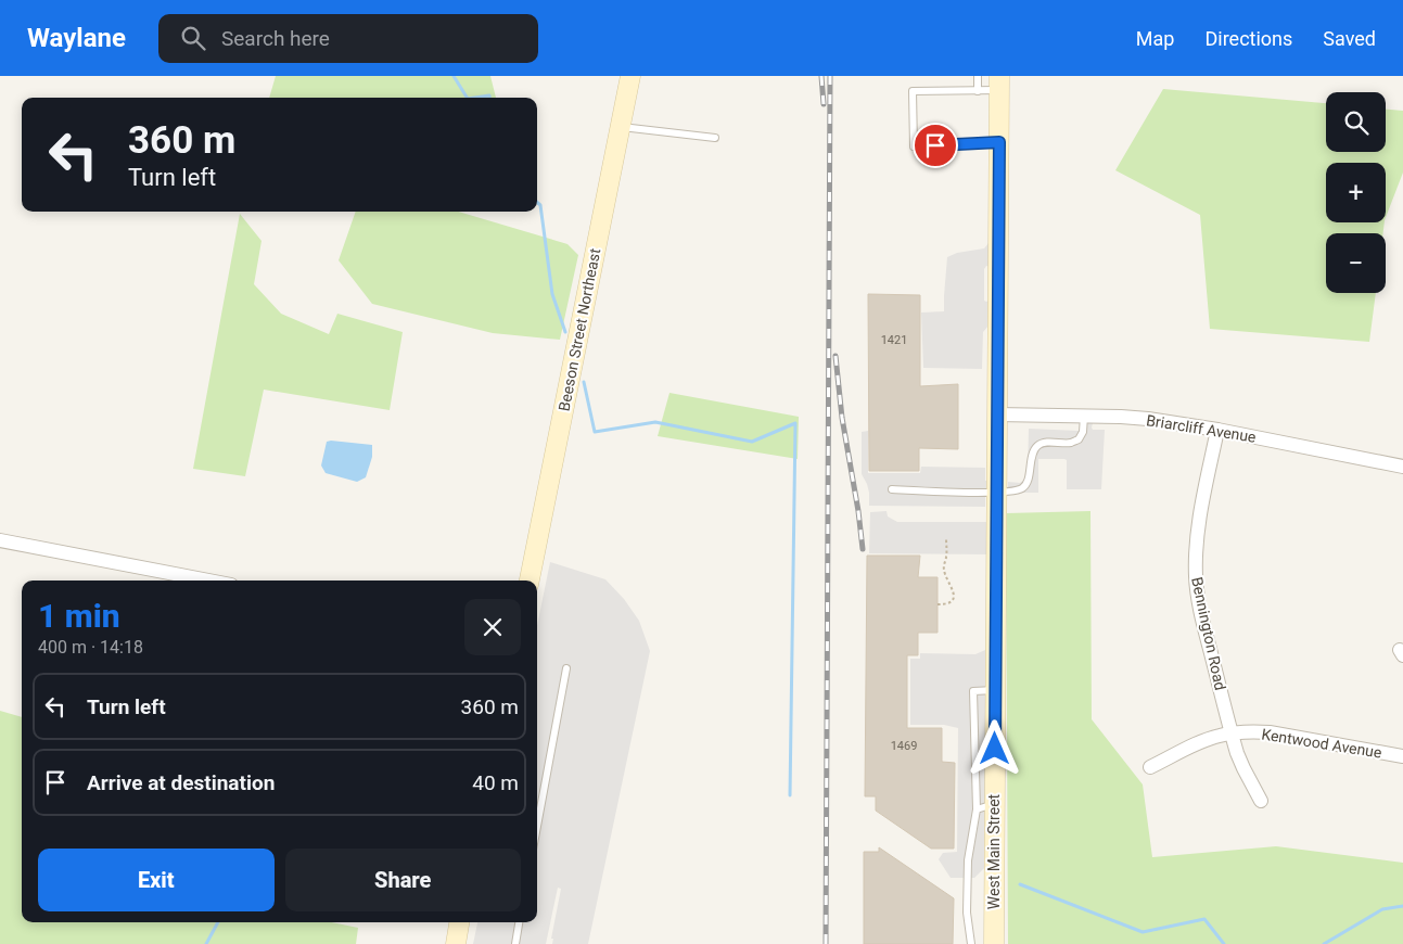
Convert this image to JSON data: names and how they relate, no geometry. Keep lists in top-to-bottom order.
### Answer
{
  "streets": {
    "street": [
      "Beeson Street Northeast",
      "Briarcliff Avenue",
      "Bennington Road",
      "Kentwood Avenue",
      "West Main Street"
    ]
  },
  "crossings": [
    ["Briarcliff Avenue", "Bennington Road"],
    ["Briarcliff Avenue", "West Main Street"],
    ["Bennington Road", "Kentwood Avenue"]
  ],
  "house_numbers": ["1421", "1469"],
  "page": {
    "header": "Waylane",
    "search": "Search here",
    "nav": ["Map", "Directions", "Saved"],
    "map_buttons": ["+", "−"],
    "turn": ["360 m", "Turn left"],
    "heading": ["1 min", "400 m · 14:18"],
    "list": [
      {
        "name": "Turn left",
        "value": "360 m"
      },
      {
        "name": "Arrive at destination",
        "value": "40 m"
      }
    ],
    "buttons": ["Exit", "Share"]
  }
}
